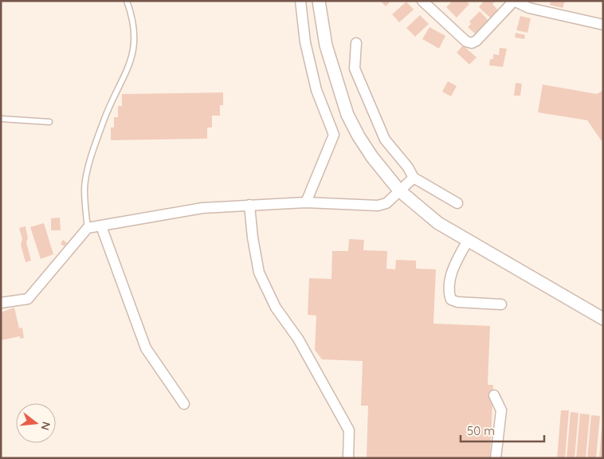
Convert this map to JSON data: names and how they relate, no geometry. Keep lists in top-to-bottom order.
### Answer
{
  "scale_bar": "50 m",
  "north": "right"
}
